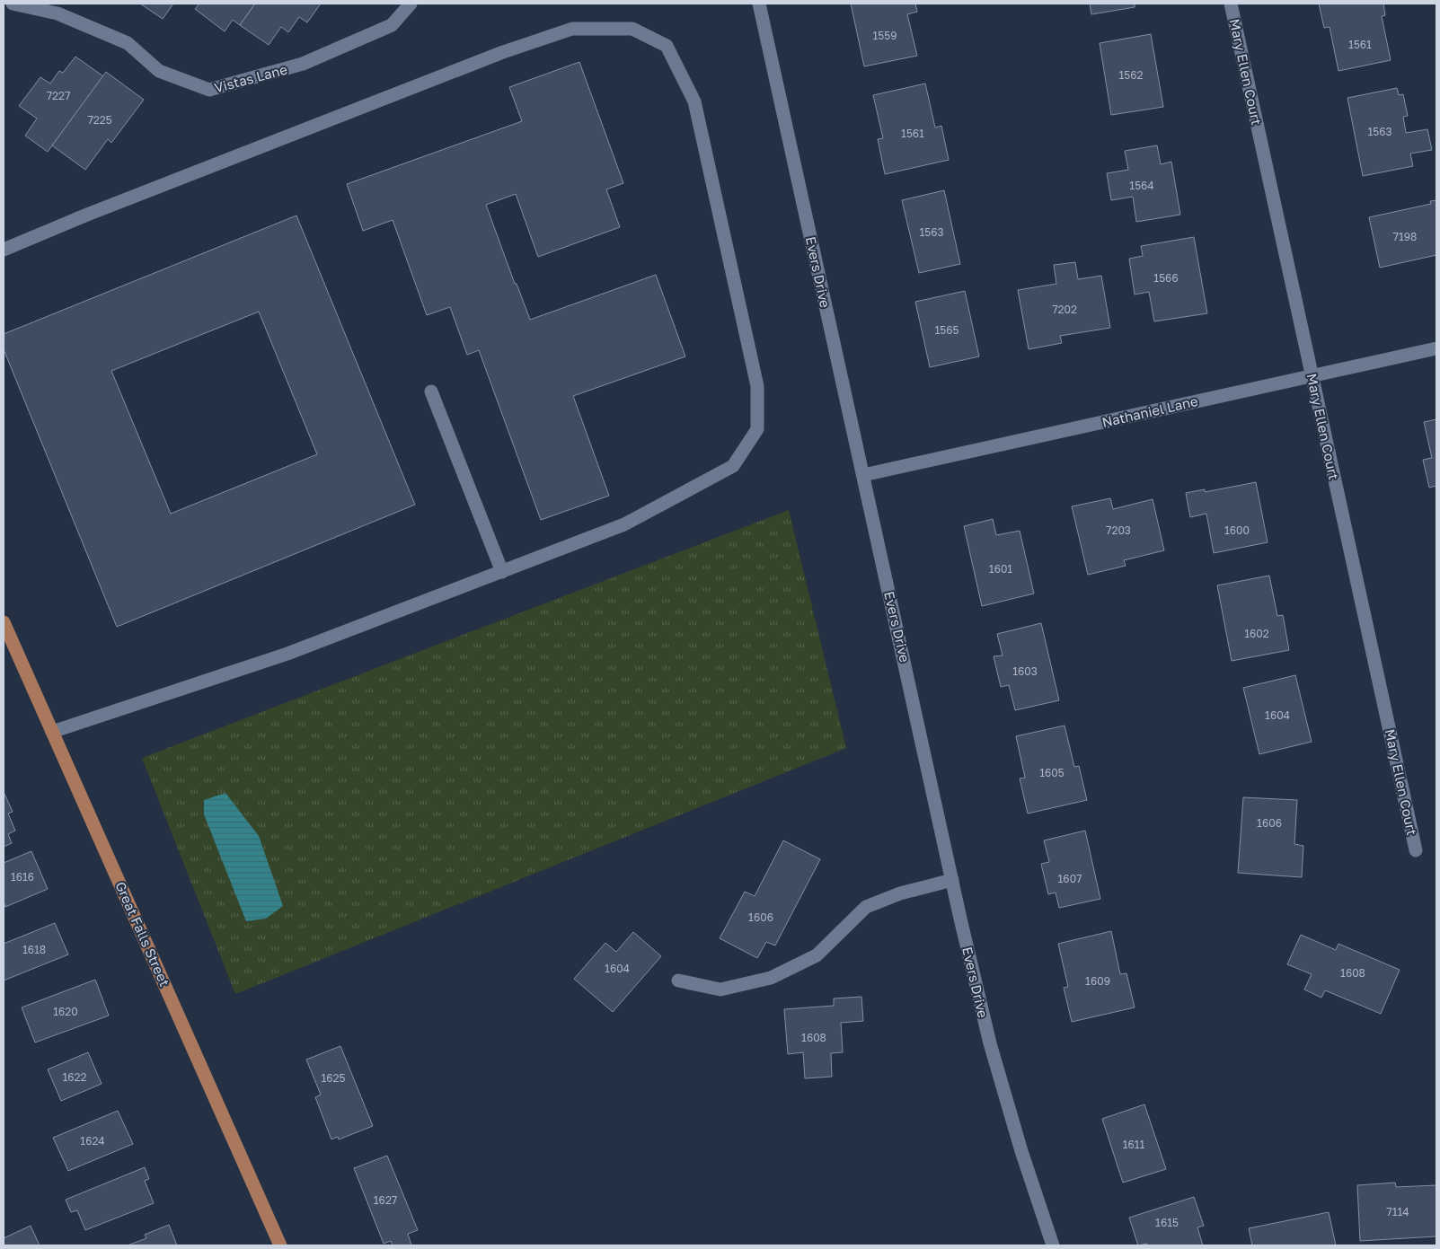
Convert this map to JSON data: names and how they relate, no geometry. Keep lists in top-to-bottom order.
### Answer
{
  "streets": {
    "main road": ["Great Falls Street"],
    "street": [
      "Mary Ellen Court",
      "Vistas Lane",
      "Evers Drive",
      "Nathaniel Lane"
    ]
  },
  "crossings": [
    ["Mary Ellen Court", "Nathaniel Lane"],
    ["Evers Drive", "Nathaniel Lane"]
  ],
  "house_numbers": [
    "1559",
    "1561",
    "1562",
    "7227",
    "7225",
    "1563",
    "1561",
    "1564",
    "1563",
    "7198",
    "1566",
    "7202",
    "1565",
    "7203",
    "1600",
    "1601",
    "1602",
    "1603",
    "1604",
    "1605",
    "1606",
    "1616",
    "1607",
    "1606",
    "1618",
    "1604",
    "1608",
    "1609",
    "1620",
    "1608",
    "1622",
    "1625",
    "1624",
    "1611",
    "1627",
    "7114",
    "1615"
  ]
}
